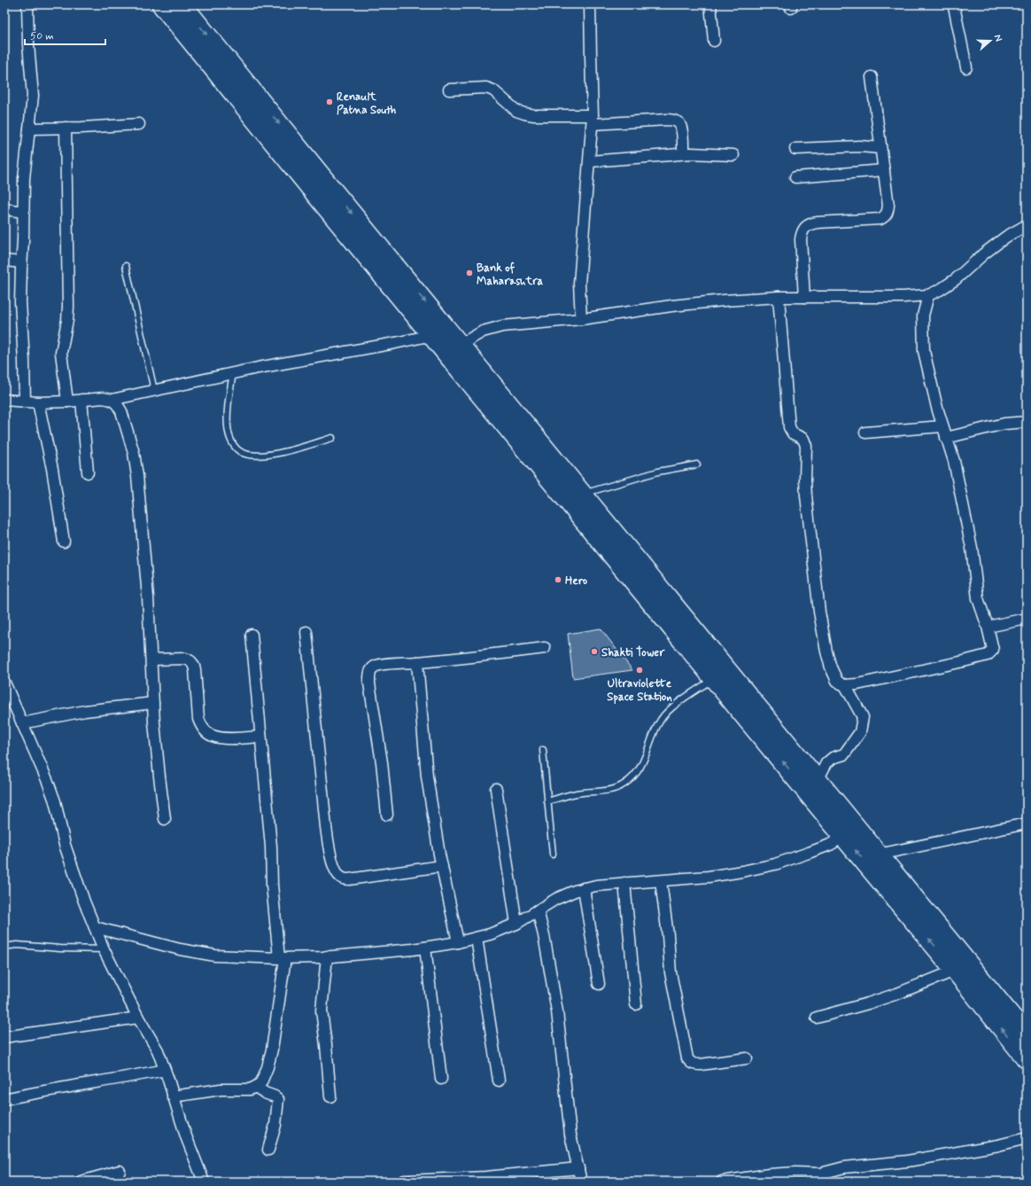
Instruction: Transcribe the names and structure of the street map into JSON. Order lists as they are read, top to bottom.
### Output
{
  "places": [
    "Renault Patna South",
    "Bank of Maharashtra",
    "Hero",
    "Shakti Tower",
    "Ultraviolette Space Station"
  ],
  "scale_bar": "50 m",
  "north": "right"
}
